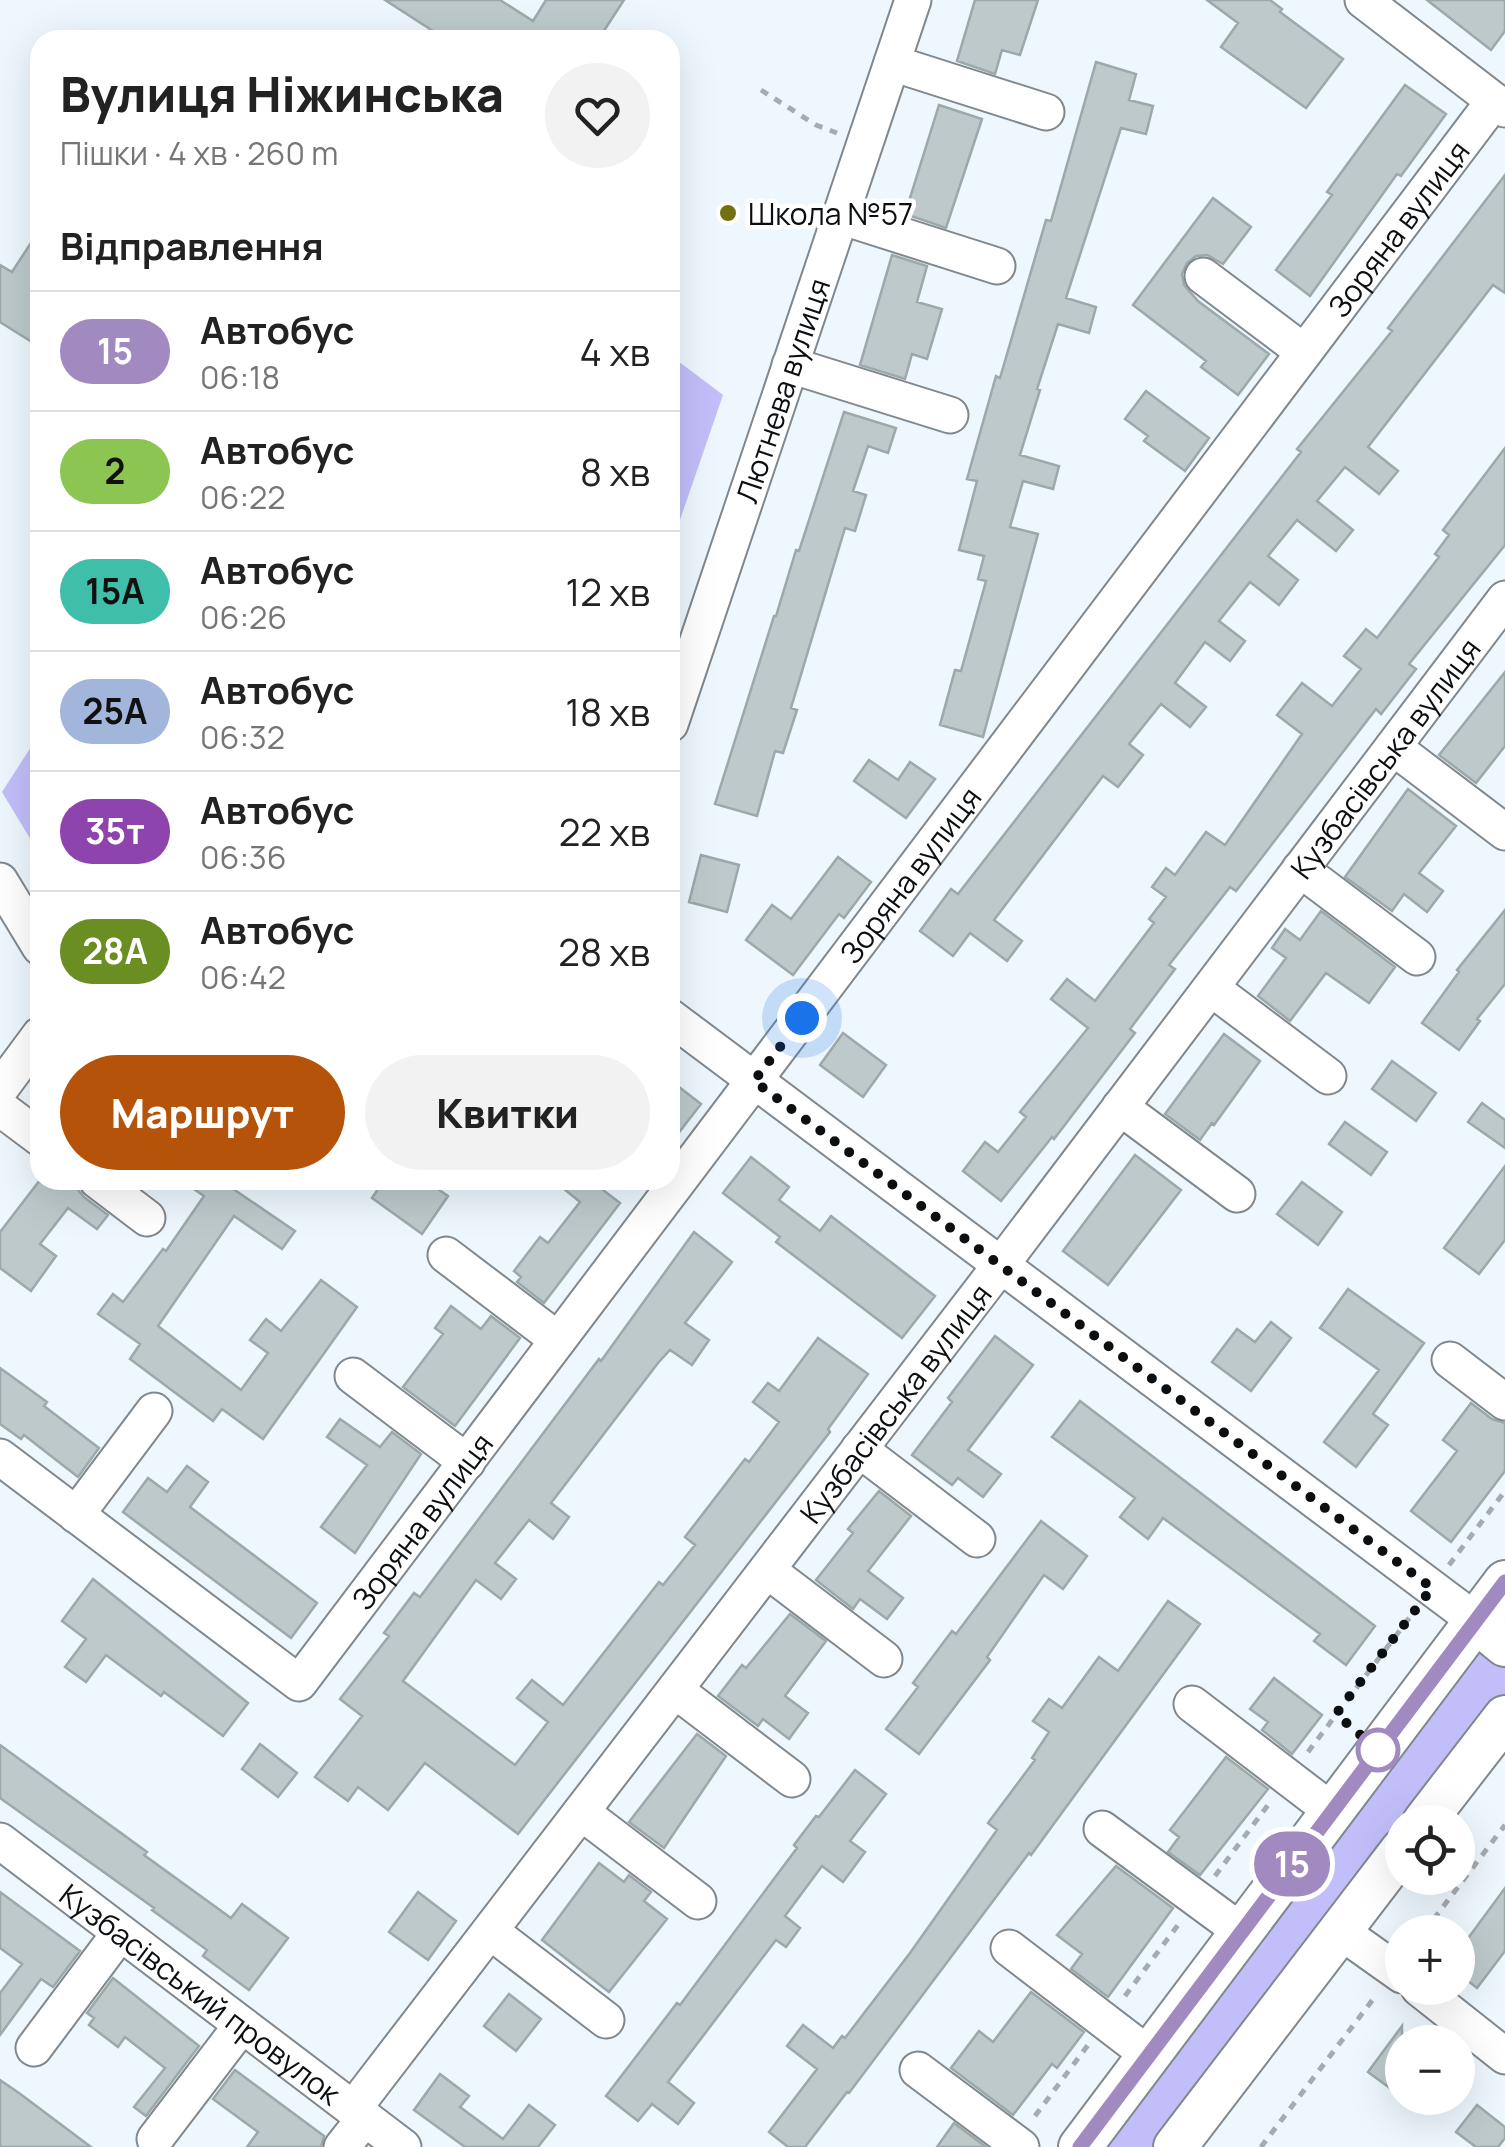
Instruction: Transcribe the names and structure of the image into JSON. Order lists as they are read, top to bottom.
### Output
{
  "streets": {
    "street": [
      "Зоряна вулиця",
      "Лютнева вулиця",
      "Кузбасівська вулиця",
      "Кузбасівський провулок"
    ]
  },
  "crossings": [
    ["Кузбасівська вулиця", "Кузбасівський провулок"]
  ],
  "places": ["Школа №57"],
  "lines": ["bus line 15"],
  "page": {
    "on_map": "15",
    "heading": [
      ["Вулиця Ніжинська", "Пішки · 4 хв · 260 m"],
      "Відправлення"
    ],
    "list": [
      {
        "mark": "15",
        "name": "Автобус",
        "note": "06:18",
        "value": "4 хв"
      },
      {
        "mark": "2",
        "name": "Автобус",
        "note": "06:22",
        "value": "8 хв"
      },
      {
        "mark": "15А",
        "name": "Автобус",
        "note": "06:26",
        "value": "12 хв"
      },
      {
        "mark": "25А",
        "name": "Автобус",
        "note": "06:32",
        "value": "18 хв"
      },
      {
        "mark": "35т",
        "name": "Автобус",
        "note": "06:36",
        "value": "22 хв"
      },
      {
        "mark": "28А",
        "name": "Автобус",
        "note": "06:42",
        "value": "28 хв"
      }
    ],
    "buttons": ["Маршрут", "Квитки"],
    "map_buttons": ["+", "−"]
  }
}
